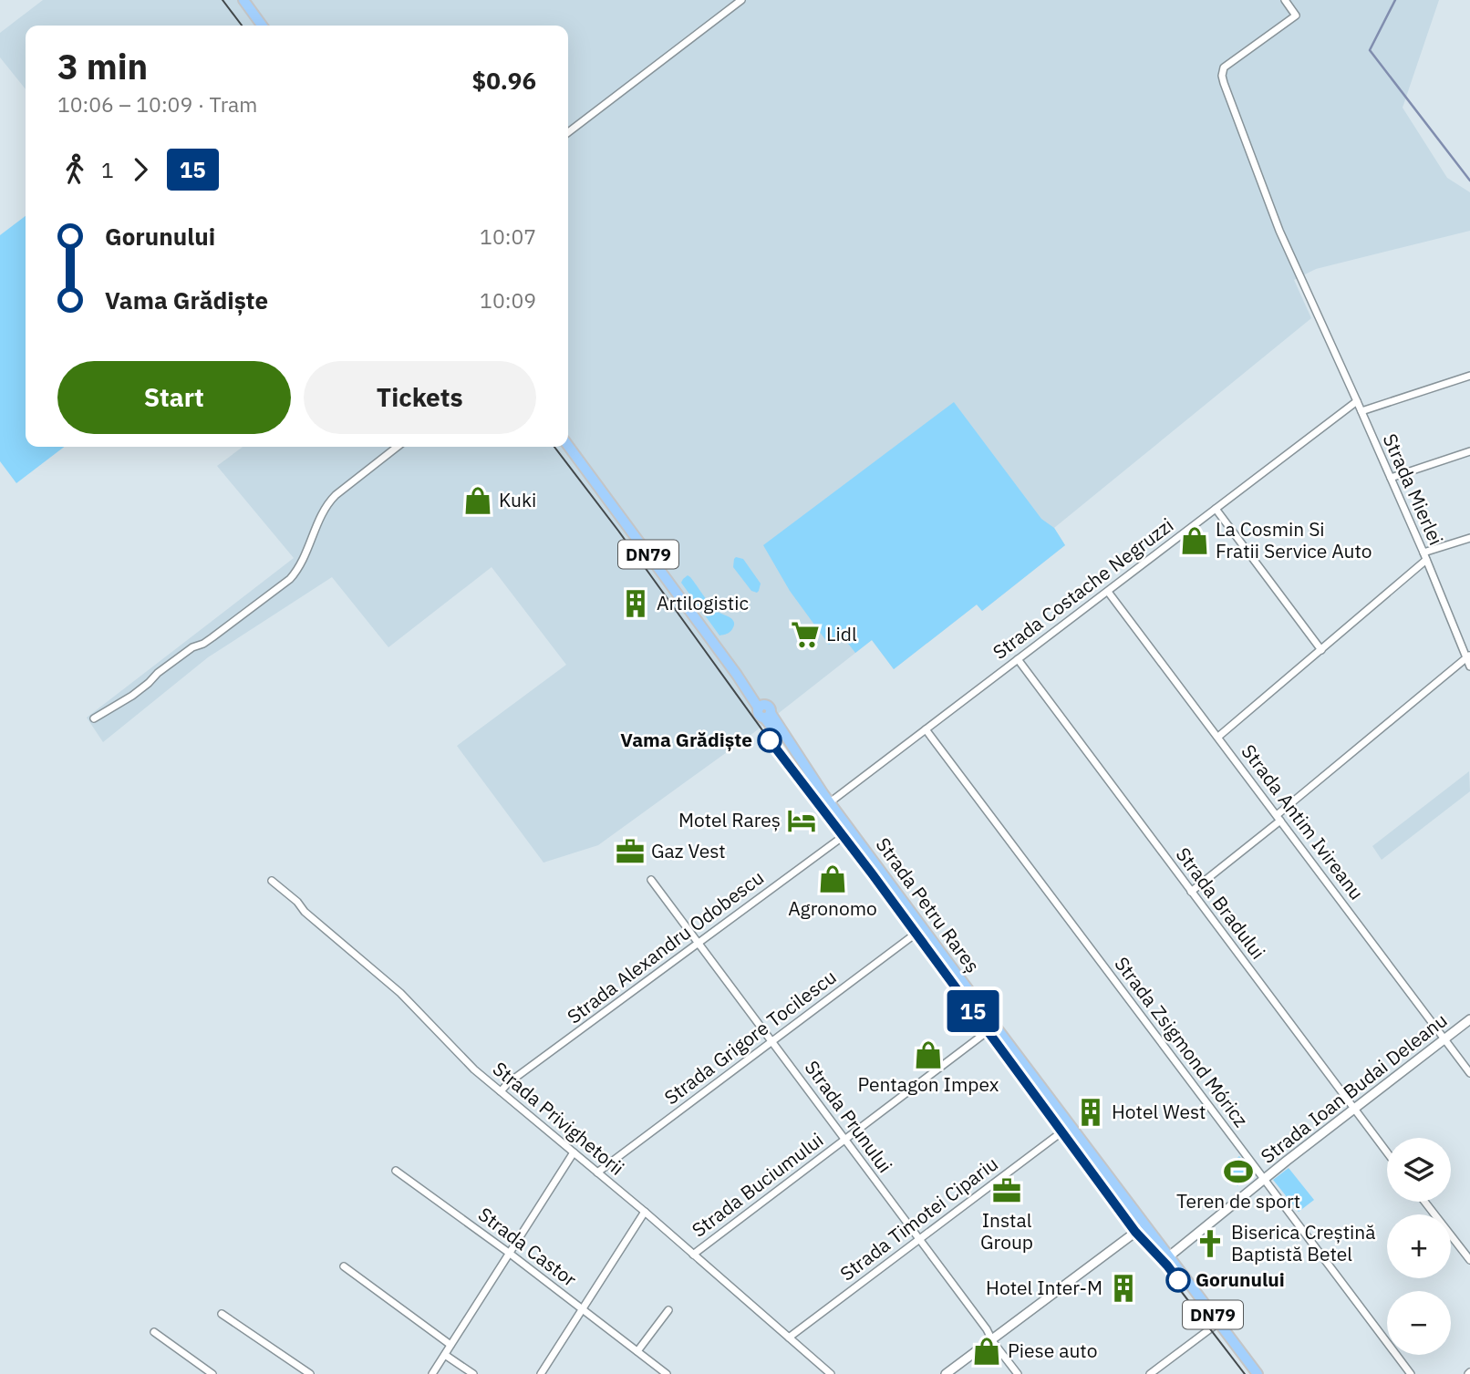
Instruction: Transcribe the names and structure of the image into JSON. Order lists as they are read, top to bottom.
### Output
{
  "streets": {
    "main road": ["DN79", "Strada Petru Rareș"],
    "street": [
      "Strada Mierlei",
      "Strada Costache Negruzzi",
      "Strada Antim Ivireanu",
      "Strada Bradului",
      "Strada Alexandru Odobescu",
      "Strada Grigore Tocilescu",
      "Strada Zsigmond Móricz",
      "Strada Ioan Budai Deleanu",
      "Strada Prunului",
      "Strada Privighetorii",
      "Strada Buciumului",
      "Strada Timotei Cipariu",
      "Strada Castor"
    ]
  },
  "crossings": [
    ["Strada Mierlei", "Strada Costache Negruzzi"],
    ["Strada Costache Negruzzi", "Strada Antim Ivireanu"],
    ["Strada Costache Negruzzi", "Strada Bradului"],
    ["Strada Costache Negruzzi", "Strada Petru Rareș"],
    ["Strada Costache Negruzzi", "Strada Zsigmond Móricz"],
    ["Strada Antim Ivireanu", "Strada Ioan Budai Deleanu"],
    ["Strada Bradului", "Strada Ioan Budai Deleanu"],
    ["Strada Petru Rareș", "Strada Alexandru Odobescu"],
    ["Strada Petru Rareș", "Strada Grigore Tocilescu"],
    ["Strada Petru Rareș", "Strada Ioan Budai Deleanu"],
    ["Strada Petru Rareș", "Strada Buciumului"],
    ["Strada Petru Rareș", "Strada Timotei Cipariu"],
    ["Strada Alexandru Odobescu", "Strada Prunului"],
    ["Strada Alexandru Odobescu", "Strada Privighetorii"],
    ["Strada Grigore Tocilescu", "Strada Prunului"],
    ["Strada Grigore Tocilescu", "Strada Privighetorii"],
    ["Strada Zsigmond Móricz", "Strada Ioan Budai Deleanu"],
    ["Strada Prunului", "Strada Buciumului"],
    ["Strada Prunului", "Strada Timotei Cipariu"],
    ["Strada Privighetorii", "Strada Buciumului"],
    ["Strada Privighetorii", "Strada Timotei Cipariu"]
  ],
  "places": {
    "shop": [
      "Kuki",
      "La Cosmin Si Fratii Service Auto",
      "Agronomo",
      "Pentagon Impex",
      "Piese auto"
    ],
    "building": ["Artilogistic", "Hotel West", "Hotel Inter-M"],
    "supermarket": ["Lidl"],
    "other": ["Vama Grădiște", "Gorunului"],
    "hotel": ["Motel Rareș"],
    "office": ["Gaz Vest", "Instal Group"],
    "sports": ["Teren de sport"],
    "church": ["Biserica Creștină Baptistă Betel"]
  },
  "lines": ["tram line 15"],
  "page": {
    "on_map": "15",
    "heading": ["3 min", "10:06 – 10:09 · Tram", "$0.96"],
    "legs": ["1", "15"],
    "list": [
      {
        "name": "Gorunului",
        "value": "10:07"
      },
      {
        "name": "Vama Grădiște",
        "value": "10:09"
      }
    ],
    "buttons": ["Start", "Tickets"],
    "map_buttons": ["+", "−"]
  }
}
